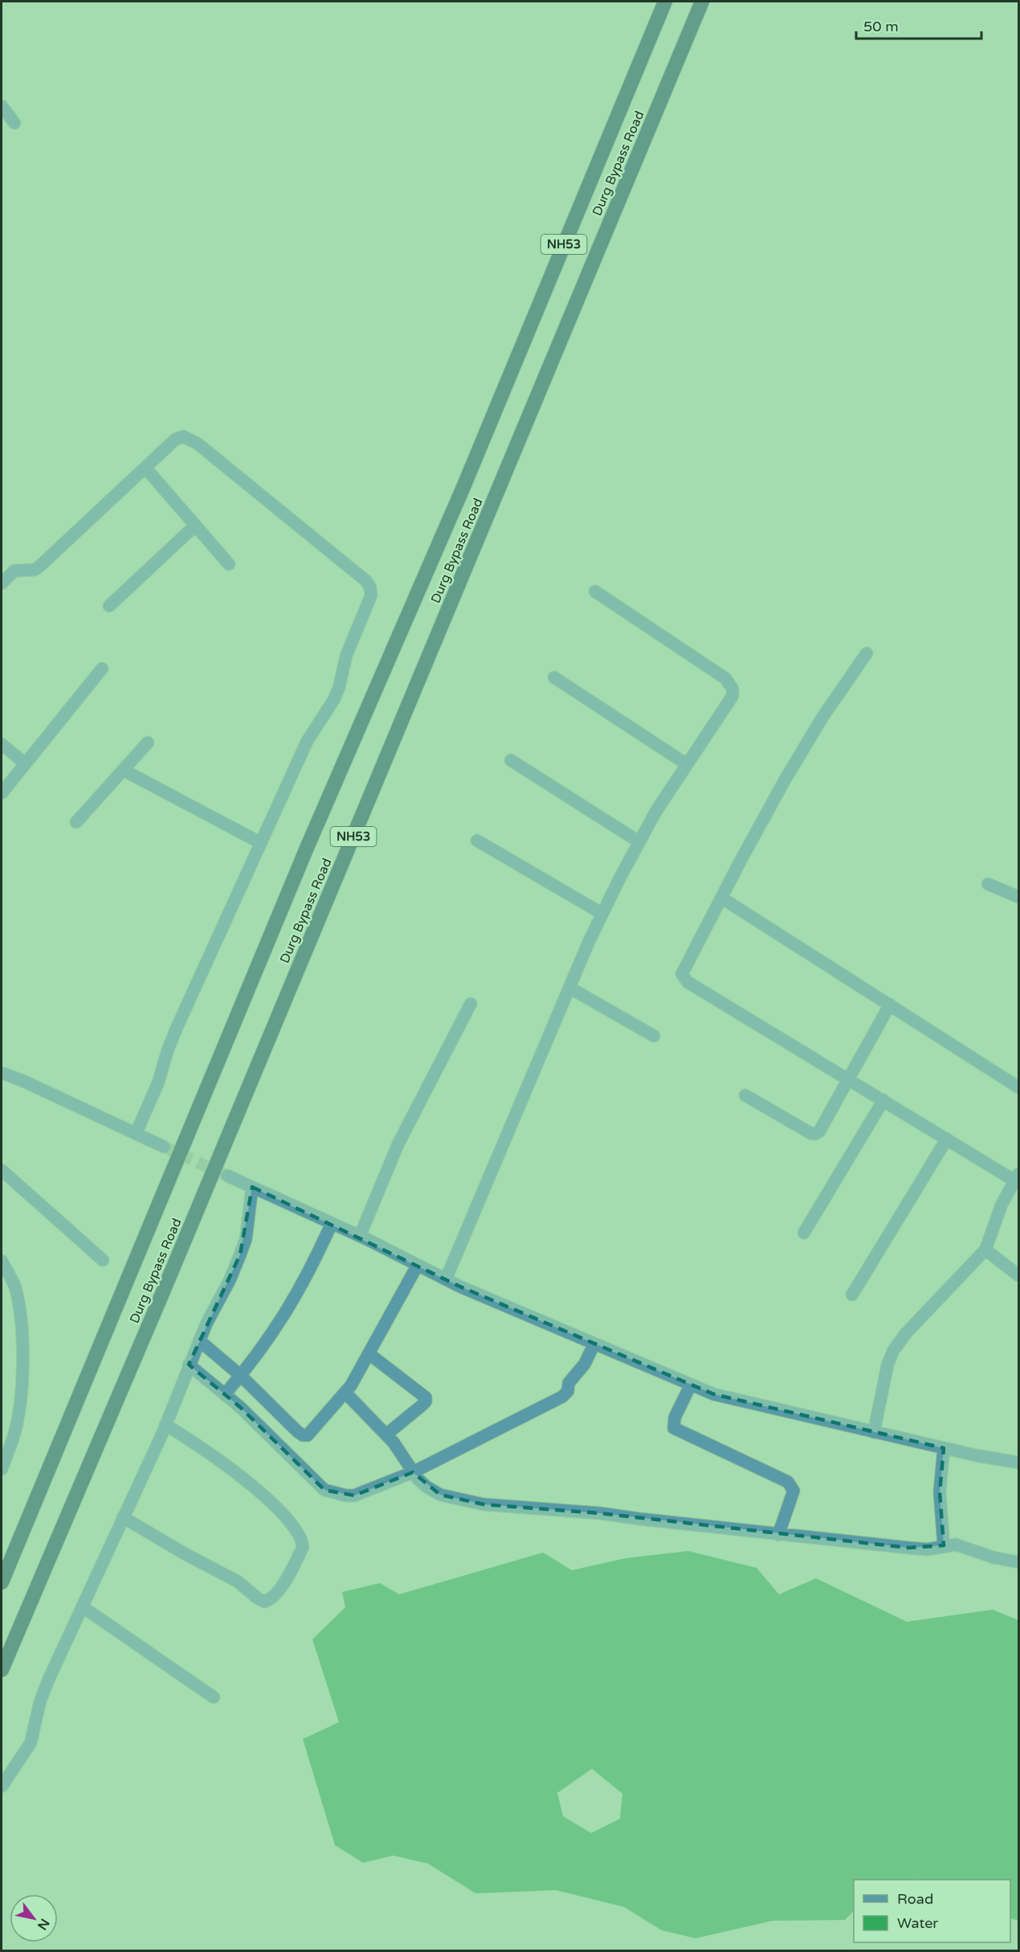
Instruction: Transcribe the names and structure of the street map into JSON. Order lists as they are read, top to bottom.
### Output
{
  "streets": {
    "highway": ["Durg Bypass Road", "NH53"]
  },
  "legend": ["Road", "Water"],
  "scale_bar": "50 m",
  "north": "bottom right"
}
